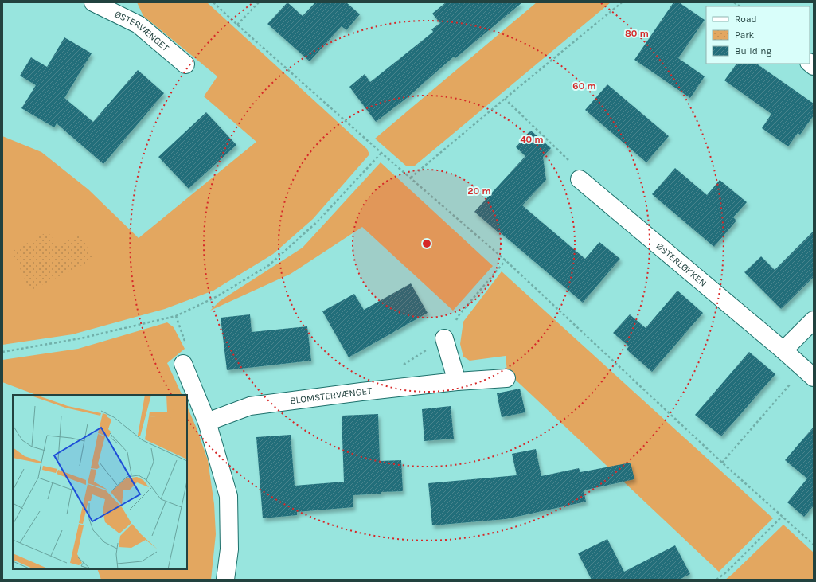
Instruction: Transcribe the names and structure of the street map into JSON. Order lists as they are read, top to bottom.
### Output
{
  "streets": {
    "street": ["ØSTERVÆNGET", "ØSTERLØKKEN", "BLOMSTERVÆNGET"]
  },
  "legend": ["Road", "Park", "Building"],
  "rings": [
    "80 m",
    "60 m",
    "40 m",
    "20 m"
  ]
}
